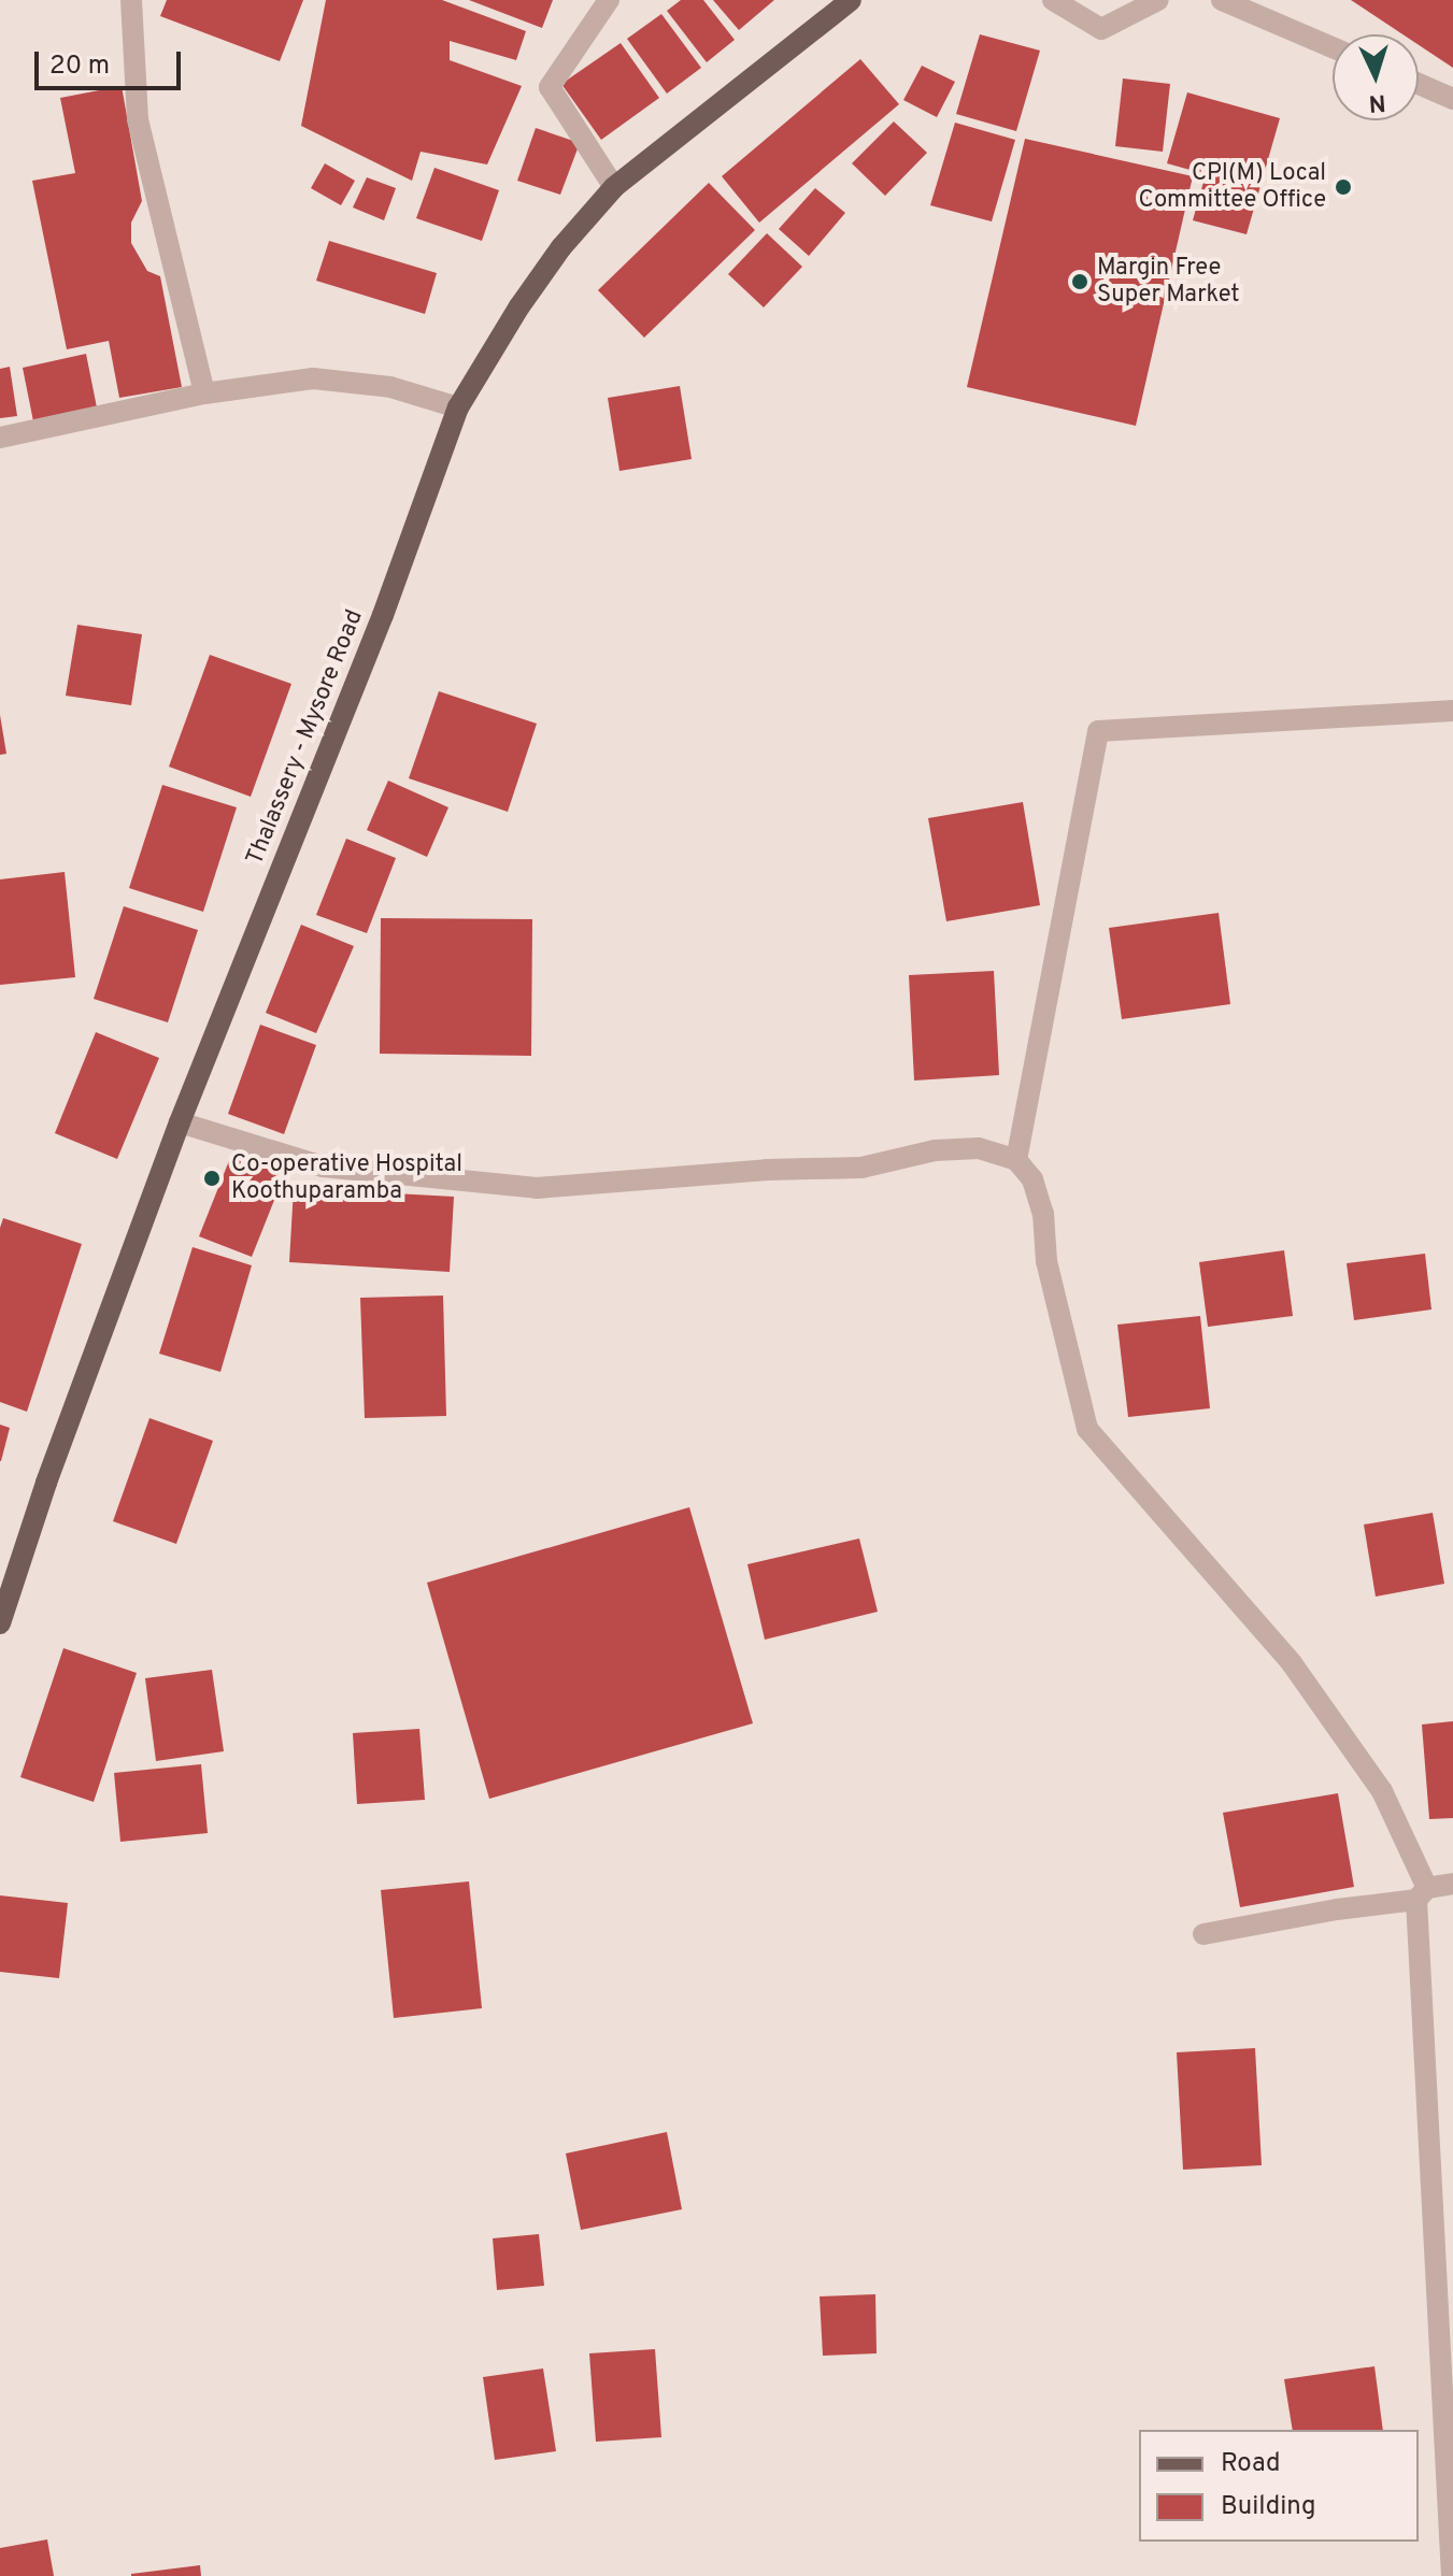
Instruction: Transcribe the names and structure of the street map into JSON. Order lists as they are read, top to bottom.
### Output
{
  "streets": {
    "main road": ["Thalassery - Mysore Road"]
  },
  "places": ["CPI(M) Local Committee Office", "Margin Free Super Market", "Co-operative Hospital Koothuparamba"],
  "legend": ["Road", "Building"],
  "scale_bar": "20 m",
  "north": "bottom"
}
